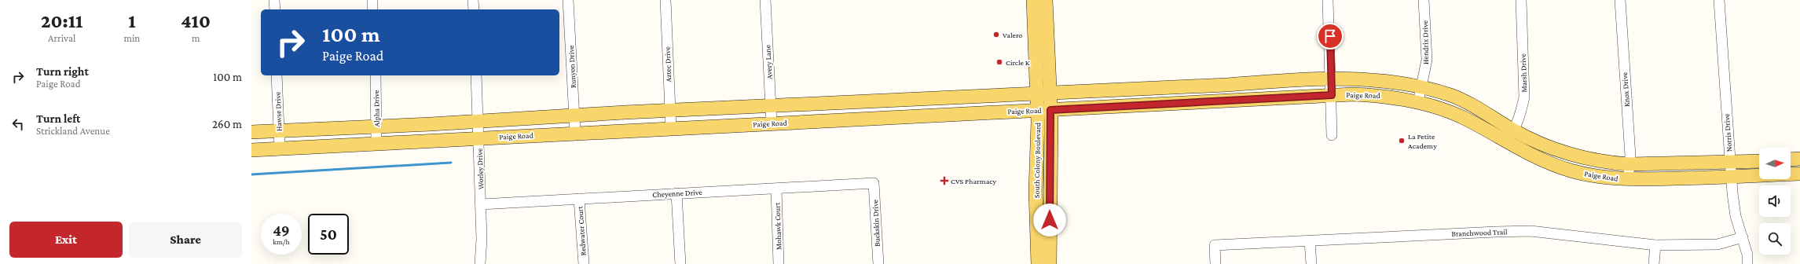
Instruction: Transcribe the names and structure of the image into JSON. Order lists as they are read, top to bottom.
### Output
{
  "streets": {
    "main road": ["Paige Road", "South Colony Boulevard"],
    "street": [
      "Hendrix Drive",
      "Avery Lane",
      "Aztec Drive",
      "Runyon Drive",
      "Marsh Drive",
      "Knox Drive",
      "Alpha Drive",
      "Hawse Drive",
      "Norris Drive",
      "Worley Drive",
      "Cheyenne Drive",
      "Buckskin Drive",
      "Mohawk Court",
      "Redwater Court",
      "Branchwood Trail"
    ]
  },
  "crossings": [
    ["Hendrix Drive", "Paige Road"],
    ["Avery Lane", "Paige Road"],
    ["Aztec Drive", "Paige Road"],
    ["Runyon Drive", "Paige Road"],
    ["Marsh Drive", "Paige Road"],
    ["Knox Drive", "Paige Road"],
    ["Paige Road", "Alpha Drive"],
    ["Paige Road", "Hawse Drive"],
    ["Paige Road", "Norris Drive"],
    ["Paige Road", "South Colony Boulevard"],
    ["Paige Road", "Worley Drive"],
    ["Norris Drive", "Branchwood Trail"],
    ["Worley Drive", "Cheyenne Drive"],
    ["Cheyenne Drive", "Buckskin Drive"],
    ["Cheyenne Drive", "Mohawk Court"],
    ["Cheyenne Drive", "Redwater Court"]
  ],
  "places": {
    "other": ["Valero", "Circle K", "La Petite Academy"],
    "health": ["CVS Pharmacy"]
  },
  "north": "right",
  "page": {
    "eta": [
      "20:11",
      "Arrival",
      "1",
      "min",
      "410",
      "m"
    ],
    "turn": ["100 m", "Paige Road"],
    "list": [
      {
        "name": "Turn right",
        "note": "Paige Road",
        "value": "100 m"
      },
      {
        "name": "Turn left",
        "note": "Strickland Avenue",
        "value": "260 m"
      }
    ],
    "speed": "49 km/h",
    "limit": "50",
    "buttons": ["Exit", "Share"]
  }
}
